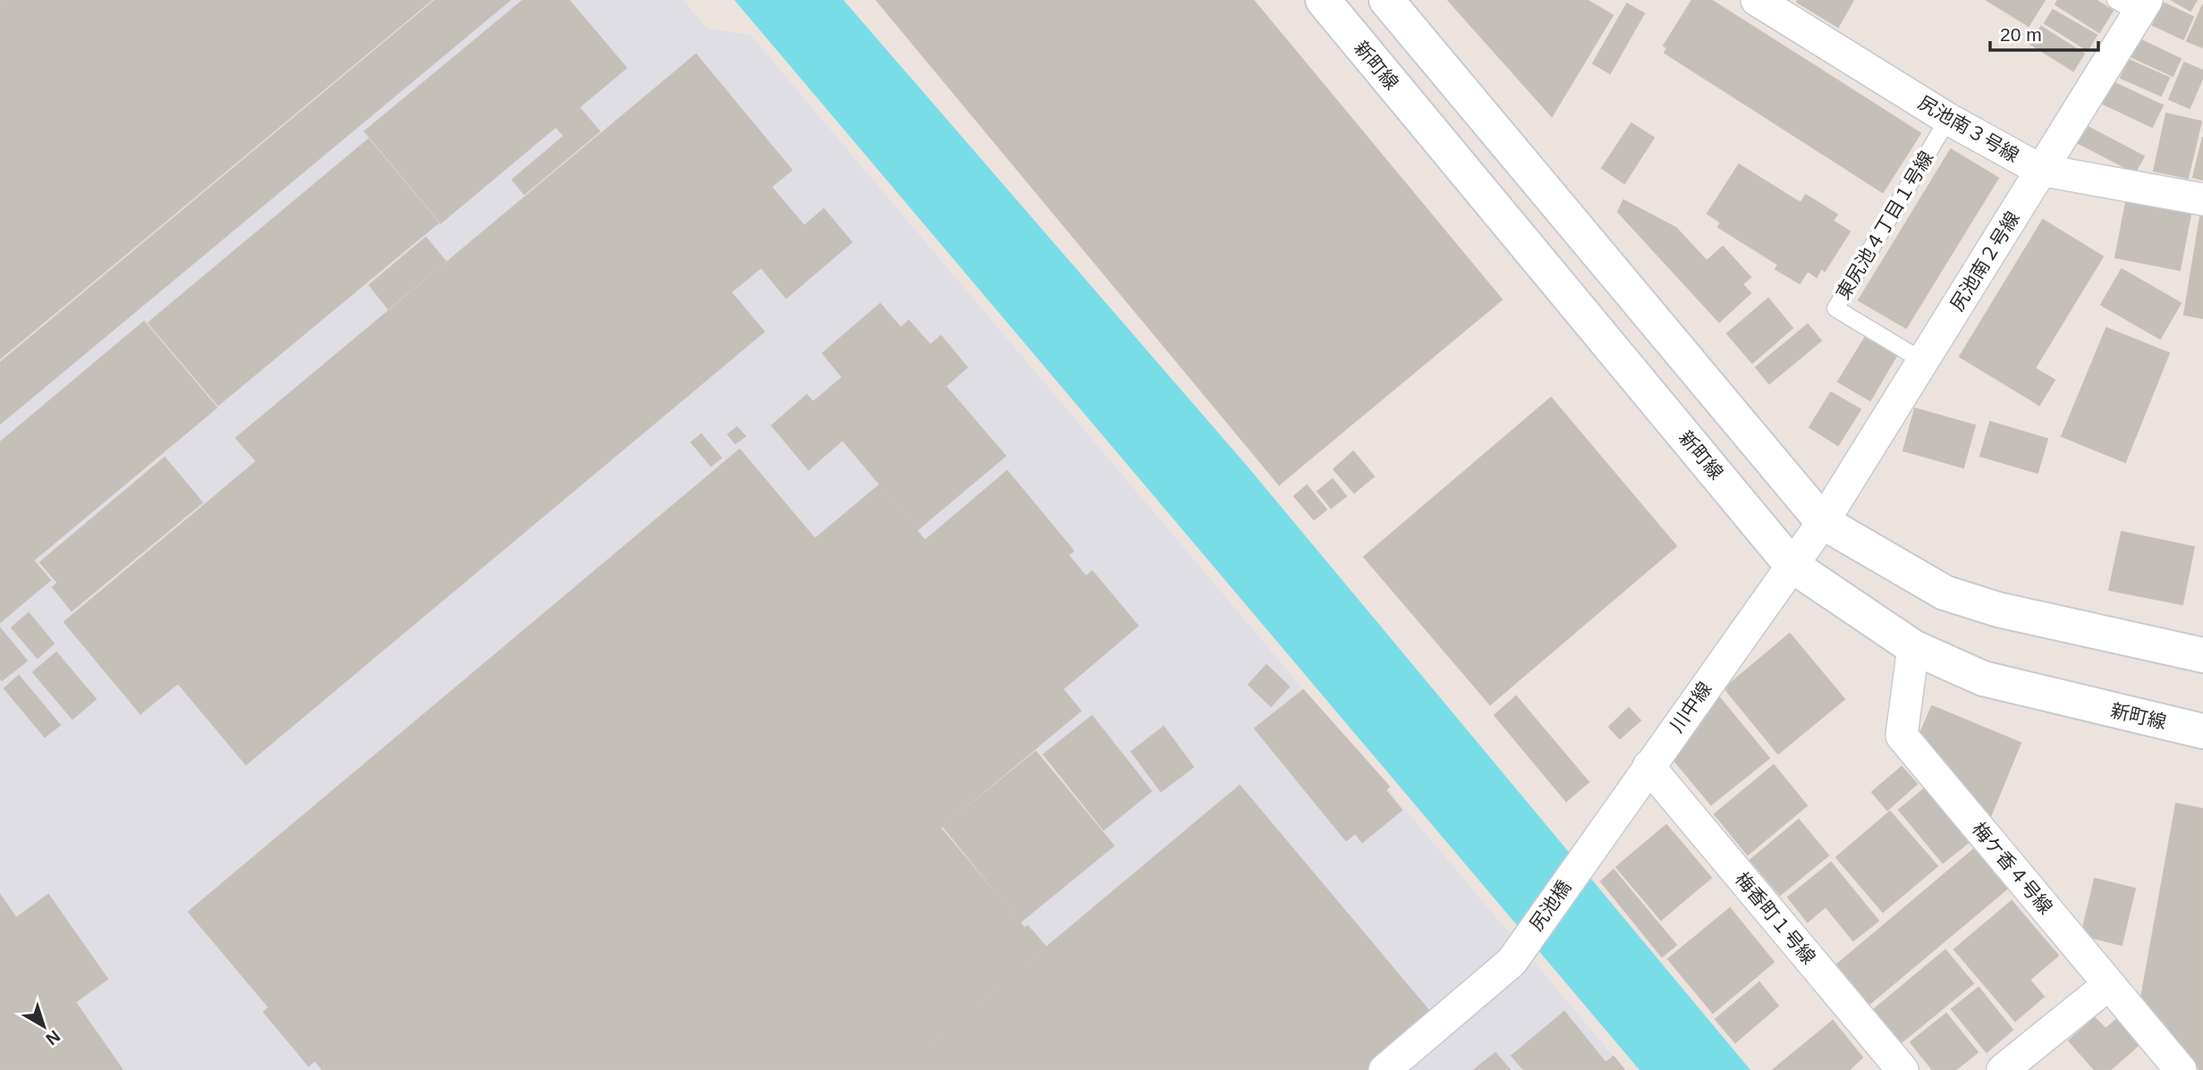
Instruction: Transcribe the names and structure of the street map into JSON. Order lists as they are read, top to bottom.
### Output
{
  "streets": {
    "street": [
      "新町線",
      "尻池南３号線",
      "尻池南２号線",
      "川中線",
      "梅ケ香４号線",
      "尻池橋",
      "梅香町１号線"
    ],
    "lane": ["東尻池４丁目１号線"]
  },
  "crossings": [
    ["新町線", "川中線"],
    ["新町線", "梅ケ香４号線"],
    ["尻池南３号線", "東尻池４丁目１号線"],
    ["尻池南３号線", "尻池南２号線"],
    ["東尻池４丁目１号線", "尻池南２号線"],
    ["尻池南２号線", "川中線"],
    ["川中線", "尻池橋"],
    ["川中線", "梅香町１号線"]
  ],
  "scale_bar": "20 m",
  "north": "bottom right"
}
